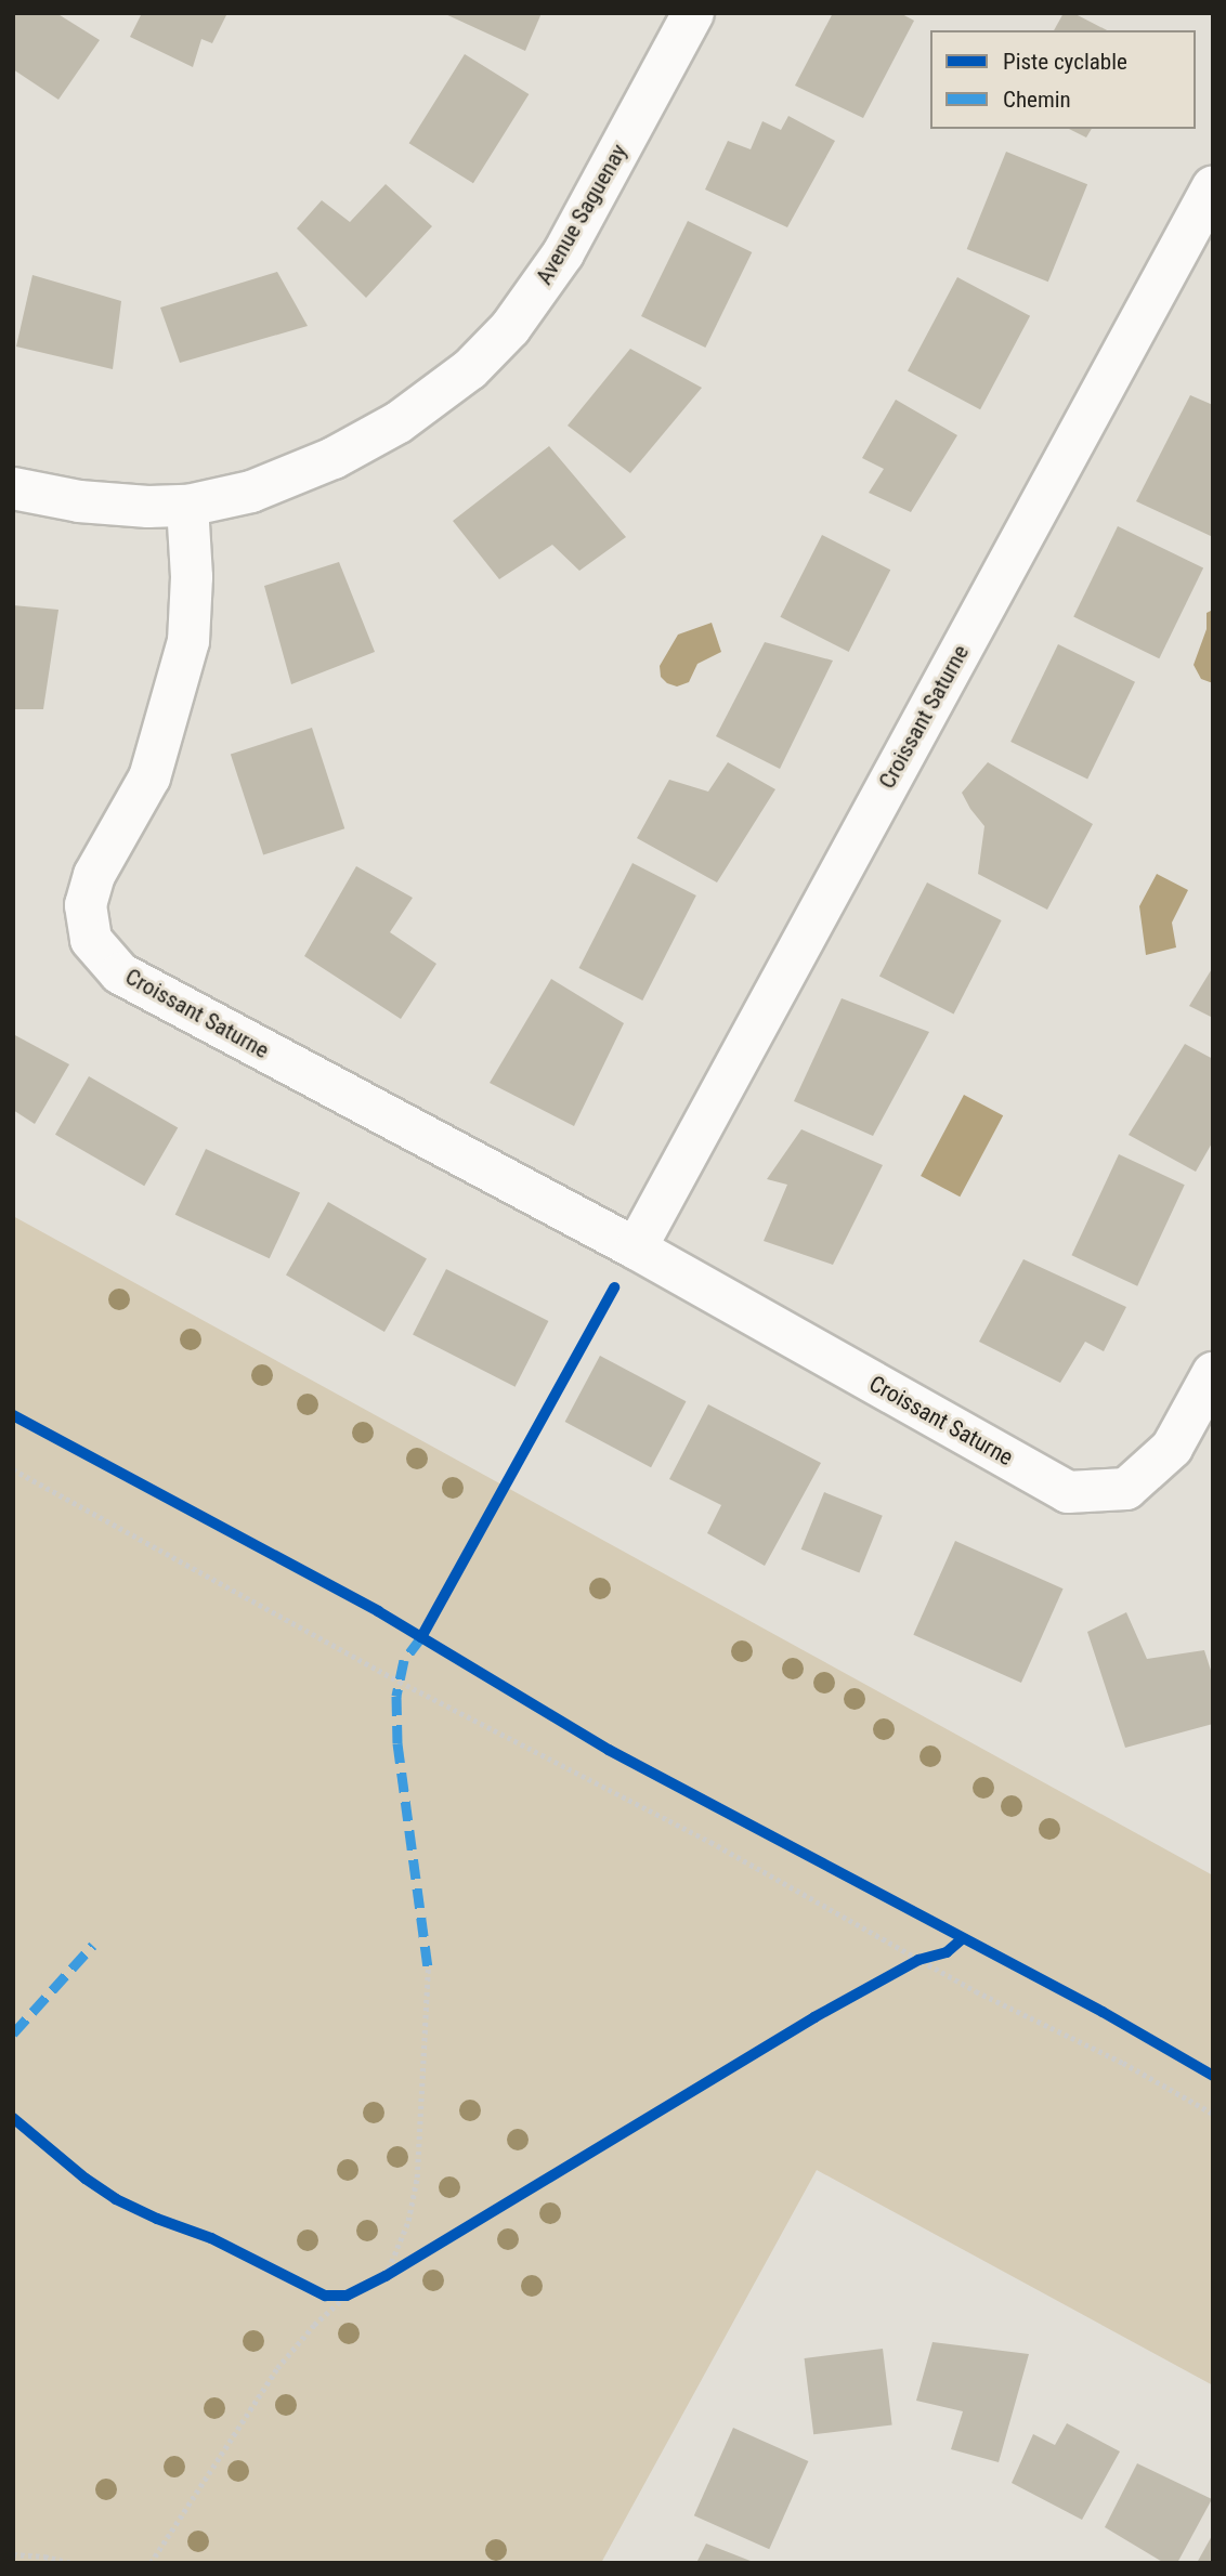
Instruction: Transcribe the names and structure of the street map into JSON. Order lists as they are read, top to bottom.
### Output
{
  "streets": {
    "street": ["Avenue Saguenay", "Croissant Saturne"]
  },
  "crossings": [
    ["Avenue Saguenay", "Croissant Saturne"]
  ],
  "legend": ["Piste cyclable", "Chemin"]
}
